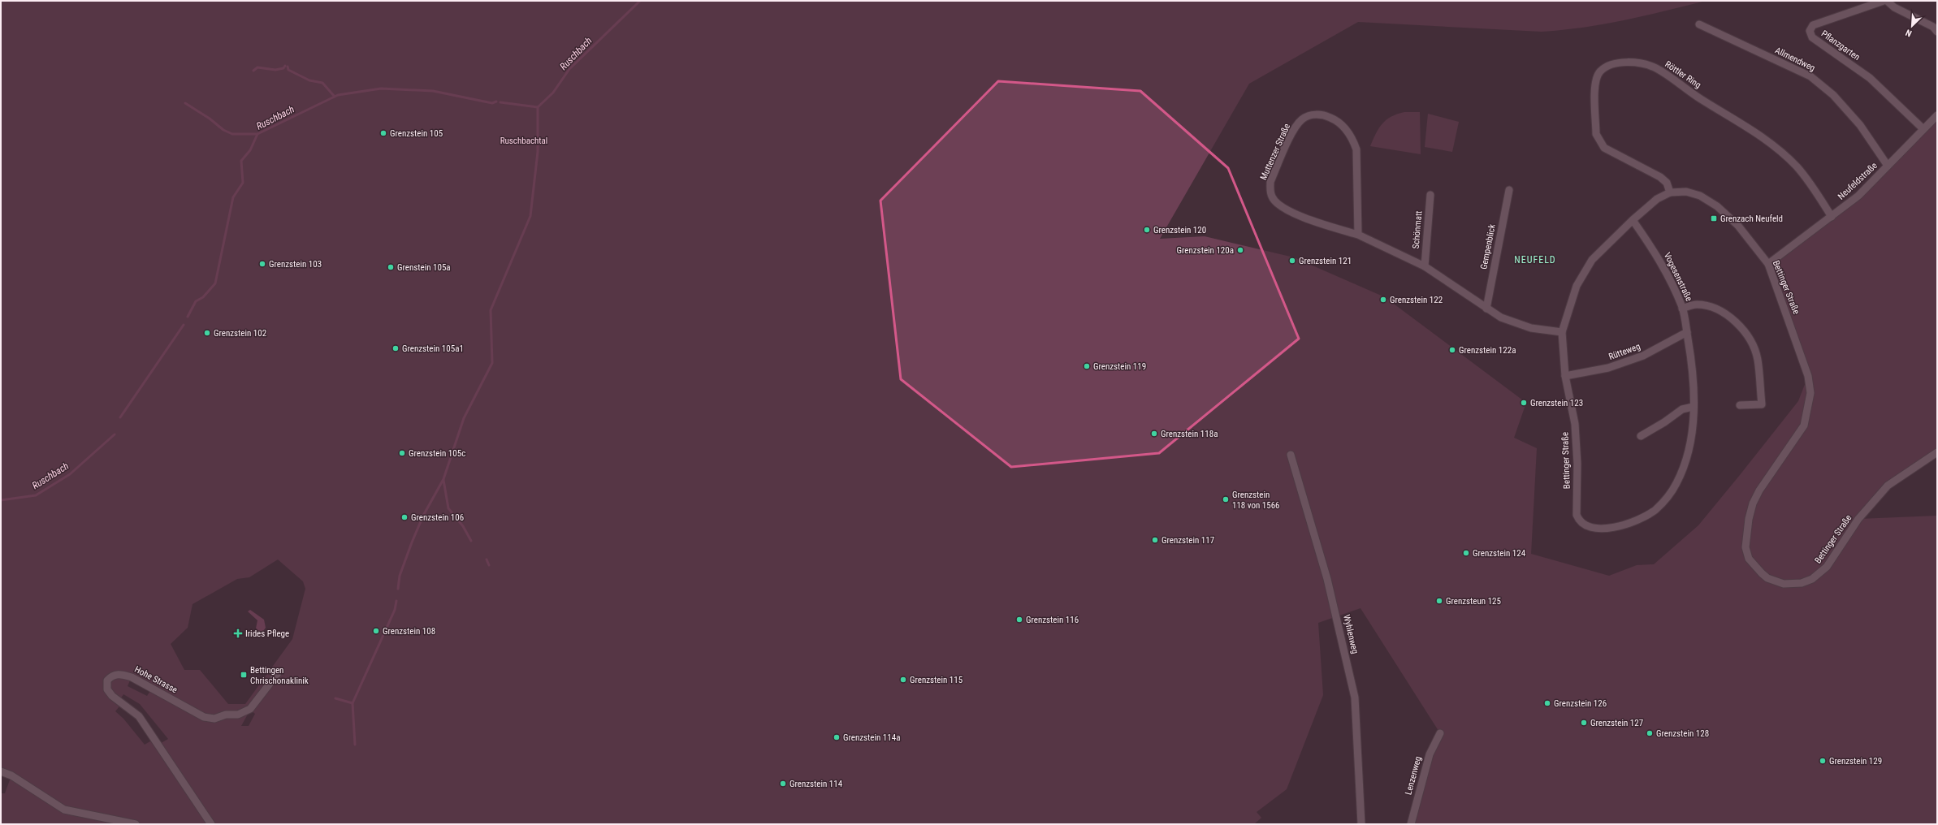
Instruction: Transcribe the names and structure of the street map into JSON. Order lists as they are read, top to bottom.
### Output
{
  "streets": {
    "street": [
      "Pflanzgarten",
      "Allmendweg",
      "Röttler Ring",
      "Muttenzer Straße",
      "Neufeldstraße",
      "Schönmatt",
      "Gempenblick",
      "Vogesenstraße",
      "Bettinger Straße",
      "Rütteweg",
      "Wyhlenweg",
      "Hohe Strasse",
      "Lenzenweg"
    ]
  },
  "crossings": [
    ["Pflanzgarten", "Neufeldstraße"],
    ["Allmendweg", "Neufeldstraße"],
    ["Röttler Ring", "Neufeldstraße"],
    ["Röttler Ring", "Bettinger Straße"],
    ["Muttenzer Straße", "Schönmatt"],
    ["Muttenzer Straße", "Gempenblick"],
    ["Muttenzer Straße", "Bettinger Straße"],
    ["Neufeldstraße", "Bettinger Straße"],
    ["Vogesenstraße", "Bettinger Straße"],
    ["Vogesenstraße", "Rütteweg"],
    ["Bettinger Straße", "Rütteweg"]
  ],
  "districts": ["NEUFELD"],
  "water": ["Ruschbach"],
  "parks": ["Ruschbachtal"],
  "places": {
    "other": [
      "Grenzstein 105",
      "Grenzstein 120",
      "Grenzstein 120a",
      "Grenzstein 121",
      "Grenzstein 103",
      "Grenstein 105a",
      "Grenzstein 122",
      "Grenzstein 102",
      "Grenzstein 105a1",
      "Grenzstein 122a",
      "Grenzstein 119",
      "Grenzstein 123",
      "Grenzstein 118a",
      "Grenzstein 105c",
      "Grenzstein 118 von 1566",
      "Grenzstein 106",
      "Grenzstein 117",
      "Grenzstein 124",
      "Grenzsteun 125",
      "Grenzstein 116",
      "Grenzstein 108",
      "Grenzstein 115",
      "Grenzstein 126",
      "Grenzstein 127",
      "Grenzstein 128",
      "Grenzstein 114a",
      "Grenzstein 129",
      "Grenzstein 114"
    ],
    "transit": ["Grenzach Neufeld", "Bettingen Chrischonaklinik"],
    "health": ["Irides Pflege"]
  },
  "north": "bottom left"
}
